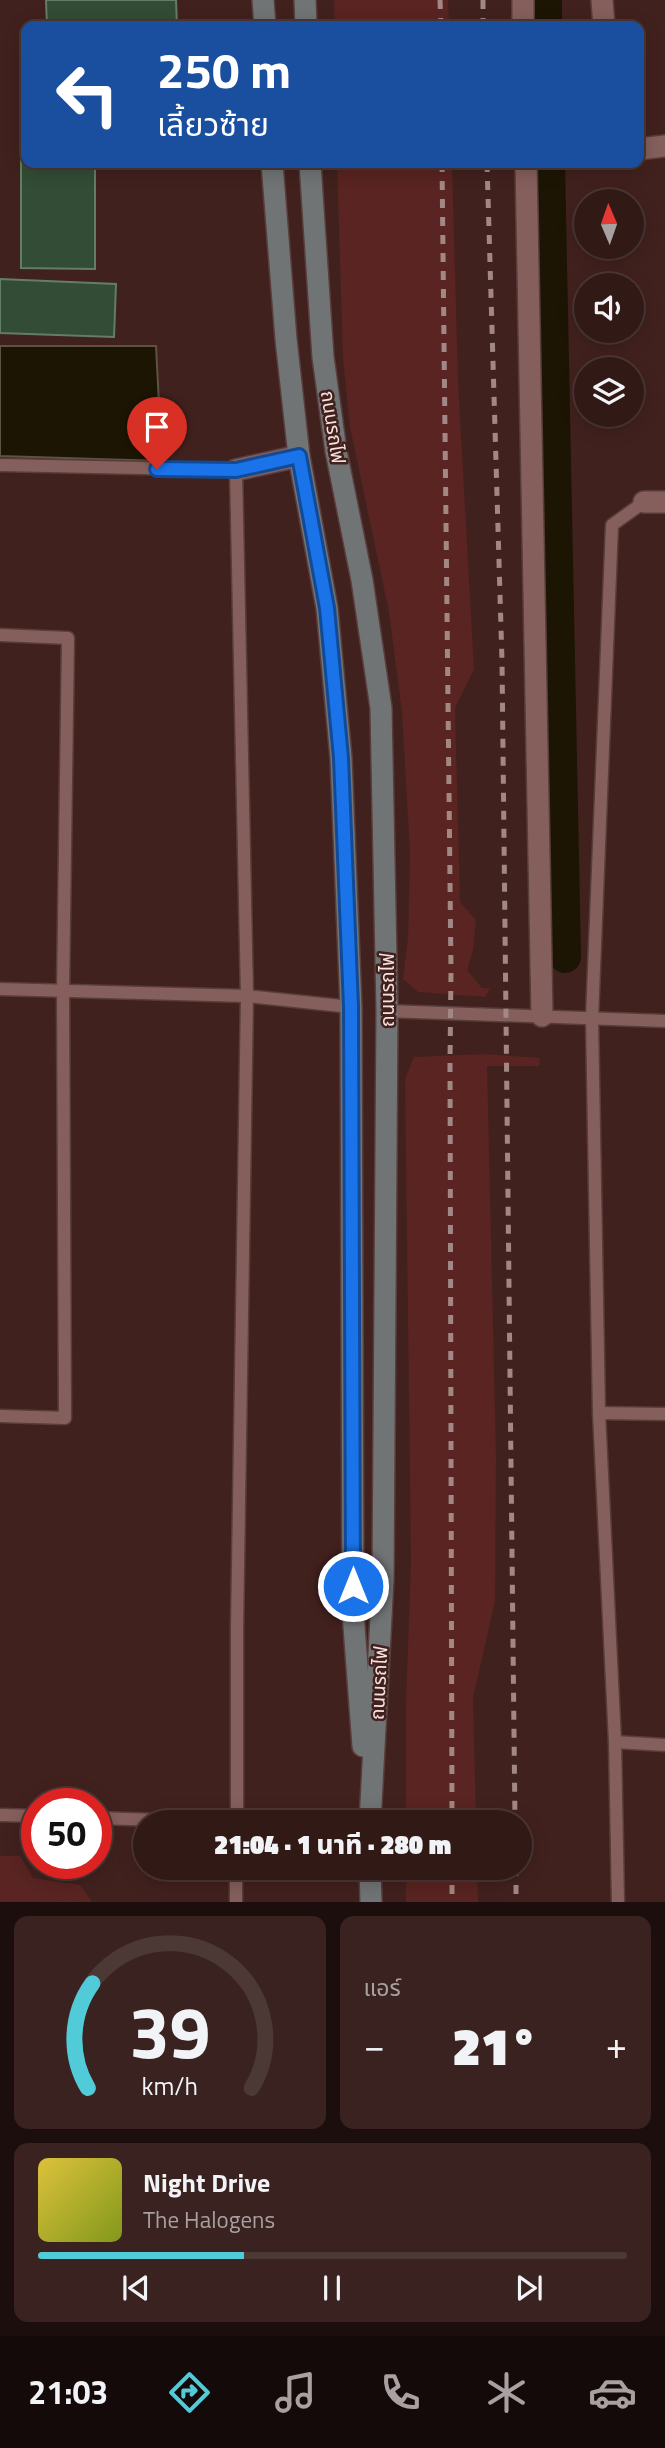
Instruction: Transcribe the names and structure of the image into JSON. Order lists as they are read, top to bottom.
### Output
{
  "streets": {
    "main road": ["ถนนรถไฟ"]
  },
  "north": "top",
  "page": {
    "turn": ["250 m", "เลี้ยวซ้าย"],
    "limit": "50",
    "trip": "21:04 · 1 นาที · 280 m",
    "tile": "แอร์",
    "heat": ["−", "21°", "+"],
    "song": ["Night Drive", "The Halogens"],
    "tabs": "21:03",
    "gauge": ["39", "km/h"]
  }
}
